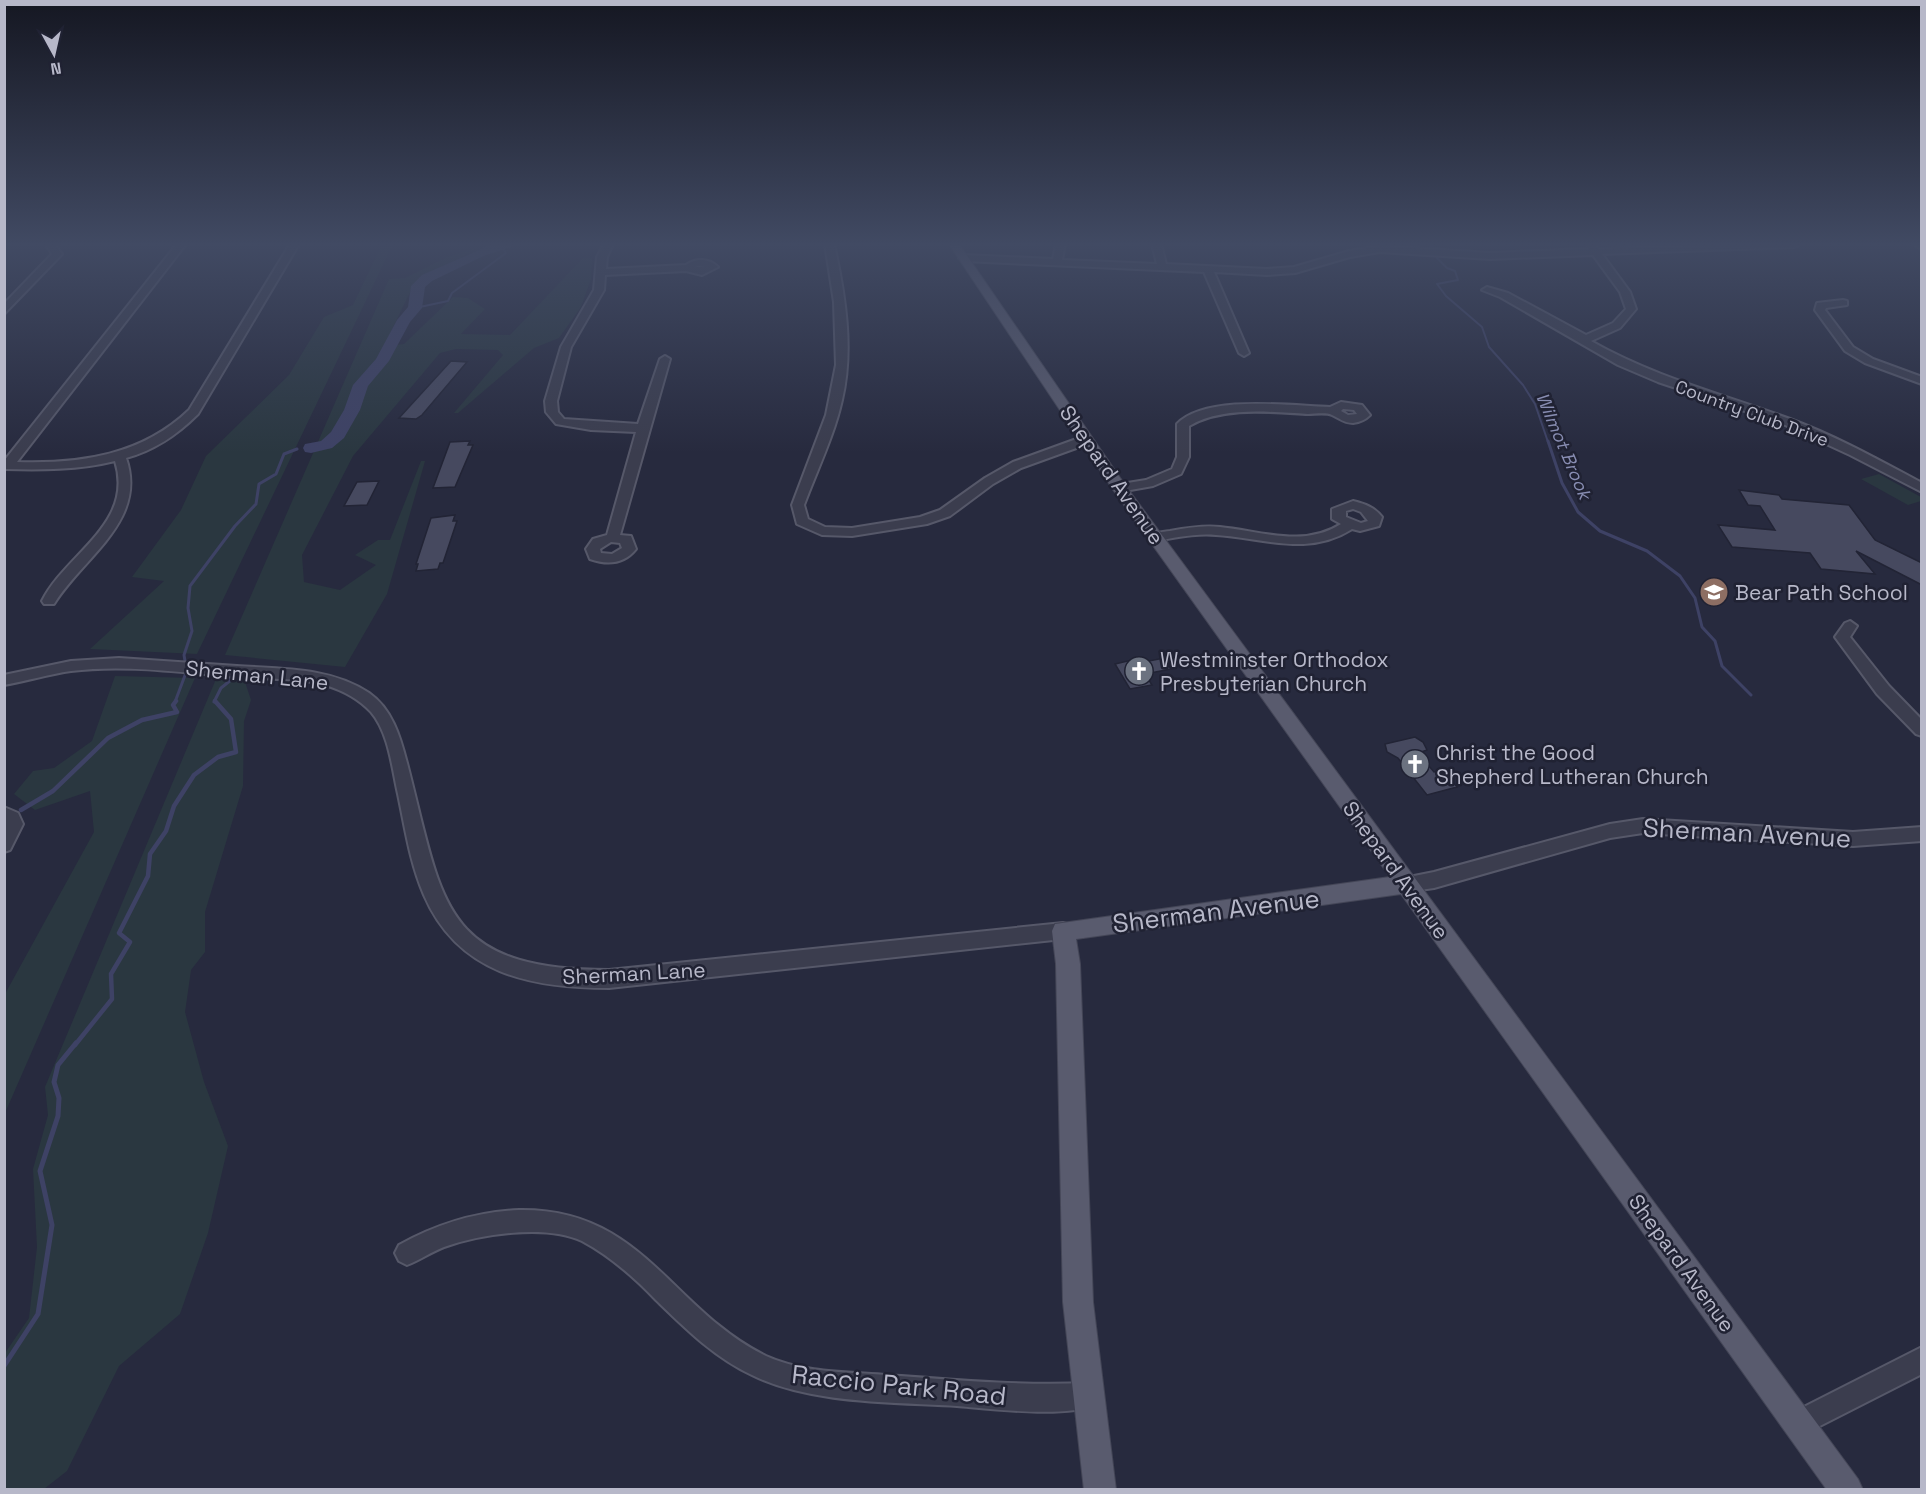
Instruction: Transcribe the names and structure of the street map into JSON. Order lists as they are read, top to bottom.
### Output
{
  "streets": {
    "main road": ["Shepard Avenue", "Sherman Avenue"],
    "street": ["Country Club Drive", "Sherman Lane", "Raccio Park Road"]
  },
  "crossings": [
    ["Shepard Avenue", "Sherman Avenue"],
    ["Sherman Lane", "Sherman Avenue"]
  ],
  "water": ["Wilmot Brook"],
  "places": {
    "school or university": ["Bear Path School"],
    "church": ["Westminster Orthodox Presbyterian Church", "Christ the Good Shepherd Lutheran Church"]
  },
  "north": "bottom"
}
